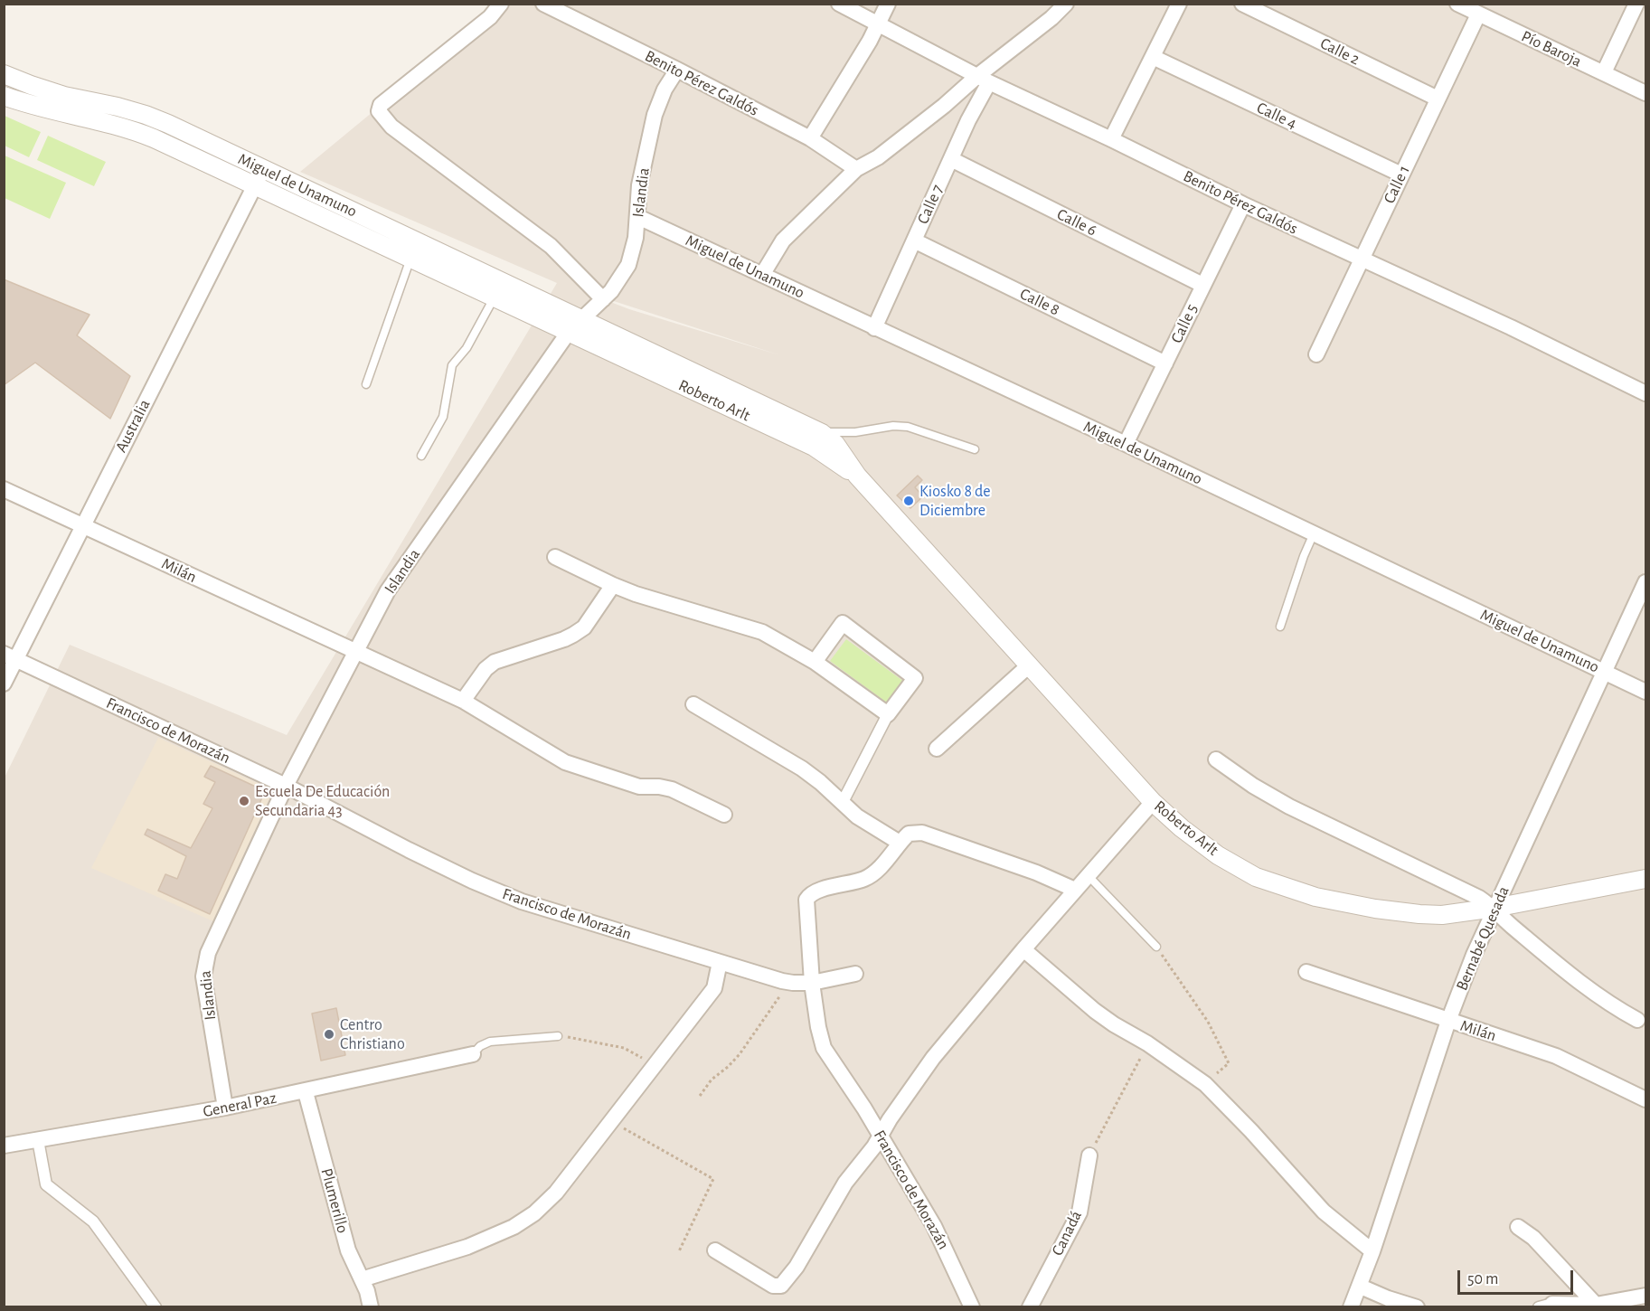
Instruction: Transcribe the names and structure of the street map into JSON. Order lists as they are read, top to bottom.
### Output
{
  "streets": {
    "street": [
      "Pío Baroja",
      "Calle 2",
      "Benito Pérez Galdós",
      "Calle 4",
      "Calle 1",
      "Miguel de Unamuno",
      "Islandia",
      "Calle 7",
      "Calle 6",
      "Calle 8",
      "Calle 5",
      "Roberto Arlt",
      "Australia",
      "Milán",
      "Francisco de Morazán",
      "Bernabé Quesada",
      "General Paz",
      "Plumerillo",
      "Canadá"
    ]
  },
  "crossings": [
    ["Pío Baroja", "Calle 1"],
    ["Calle 2", "Calle 1"],
    ["Benito Pérez Galdós", "Calle 1"],
    ["Benito Pérez Galdós", "Islandia"],
    ["Benito Pérez Galdós", "Calle 7"],
    ["Benito Pérez Galdós", "Calle 5"],
    ["Calle 4", "Calle 1"],
    ["Miguel de Unamuno", "Islandia"],
    ["Miguel de Unamuno", "Calle 7"],
    ["Miguel de Unamuno", "Calle 5"],
    ["Miguel de Unamuno", "Roberto Arlt"],
    ["Miguel de Unamuno", "Australia"],
    ["Miguel de Unamuno", "Bernabé Quesada"],
    ["Islandia", "Roberto Arlt"],
    ["Islandia", "Milán"],
    ["Islandia", "Francisco de Morazán"],
    ["Islandia", "General Paz"],
    ["Calle 7", "Calle 6"],
    ["Calle 7", "Calle 8"],
    ["Calle 6", "Calle 5"],
    ["Calle 8", "Calle 5"],
    ["Roberto Arlt", "Bernabé Quesada"],
    ["Australia", "Milán"],
    ["Australia", "Francisco de Morazán"],
    ["Milán", "Bernabé Quesada"],
    ["General Paz", "Plumerillo"]
  ],
  "places": ["Kiosko 8 de Diciembre", "Escuela De Educación Secundaria 43", "Centro Christiano"],
  "scale_bar": "50 m"
}
